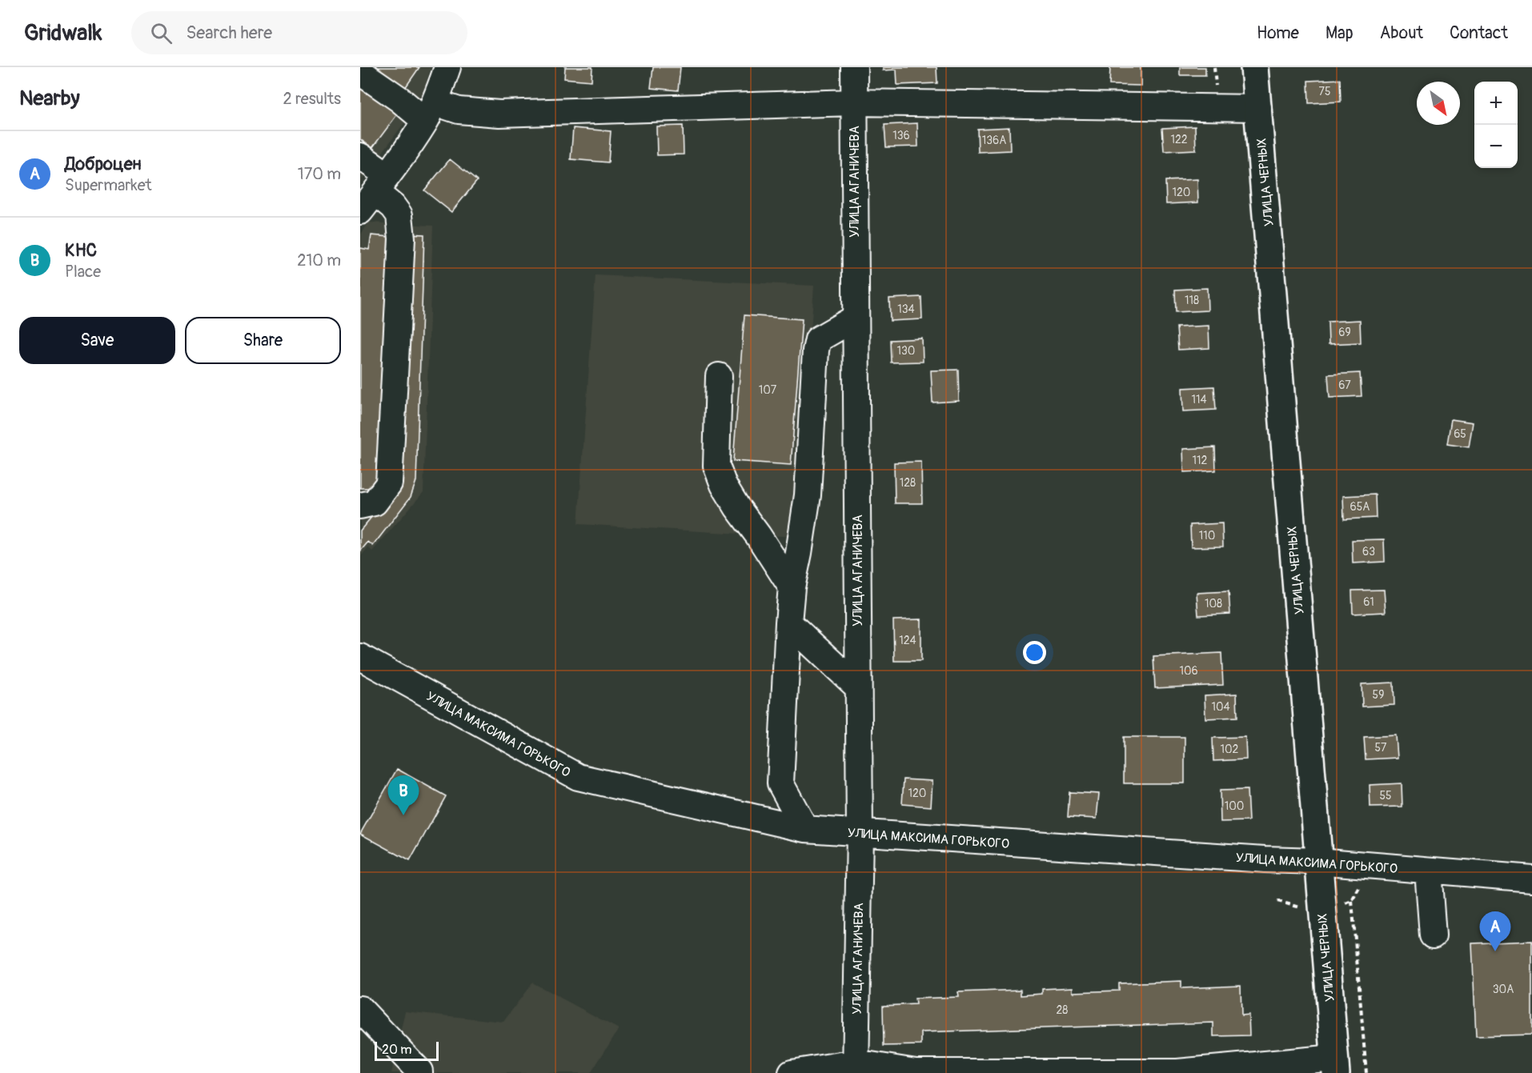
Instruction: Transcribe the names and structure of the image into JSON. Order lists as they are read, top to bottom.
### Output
{
  "streets": {
    "main road": ["УЛИЦА ЧЕРНЫХ"],
    "street": ["УЛИЦА АГАНИЧЕВА", "УЛИЦА МАКСИМА ГОРЬКОГО"]
  },
  "crossings": [
    ["УЛИЦА АГАНИЧЕВА", "УЛИЦА МАКСИМА ГОРЬКОГО"],
    ["УЛИЦА ЧЕРНЫХ", "УЛИЦА МАКСИМА ГОРЬКОГО"]
  ],
  "house_numbers": [
    "75",
    "136",
    "122",
    "136А",
    "120",
    "118",
    "134",
    "69",
    "130",
    "67",
    "107",
    "114",
    "65",
    "112",
    "128",
    "65А",
    "110",
    "63",
    "61",
    "108",
    "124",
    "106",
    "59",
    "104",
    "57",
    "102",
    "120",
    "55",
    "100",
    "30А",
    "28"
  ],
  "scale_bar": "20 m",
  "north": "bottom right",
  "page": {
    "header": "Gridwalk",
    "search": "Search here",
    "nav": [
      "Home",
      "Map",
      "About",
      "Contact"
    ],
    "heading": ["Nearby", "2 results"],
    "map_buttons": ["+", "−"],
    "list": [
      {
        "mark": "A",
        "name": "Доброцен",
        "note": "Supermarket",
        "value": "170 m"
      },
      {
        "mark": "B",
        "name": "КНС",
        "note": "Place",
        "value": "210 m"
      }
    ],
    "buttons": ["Save", "Share"],
    "pins": ["B", "A"],
    "scale": "20 m"
  }
}
